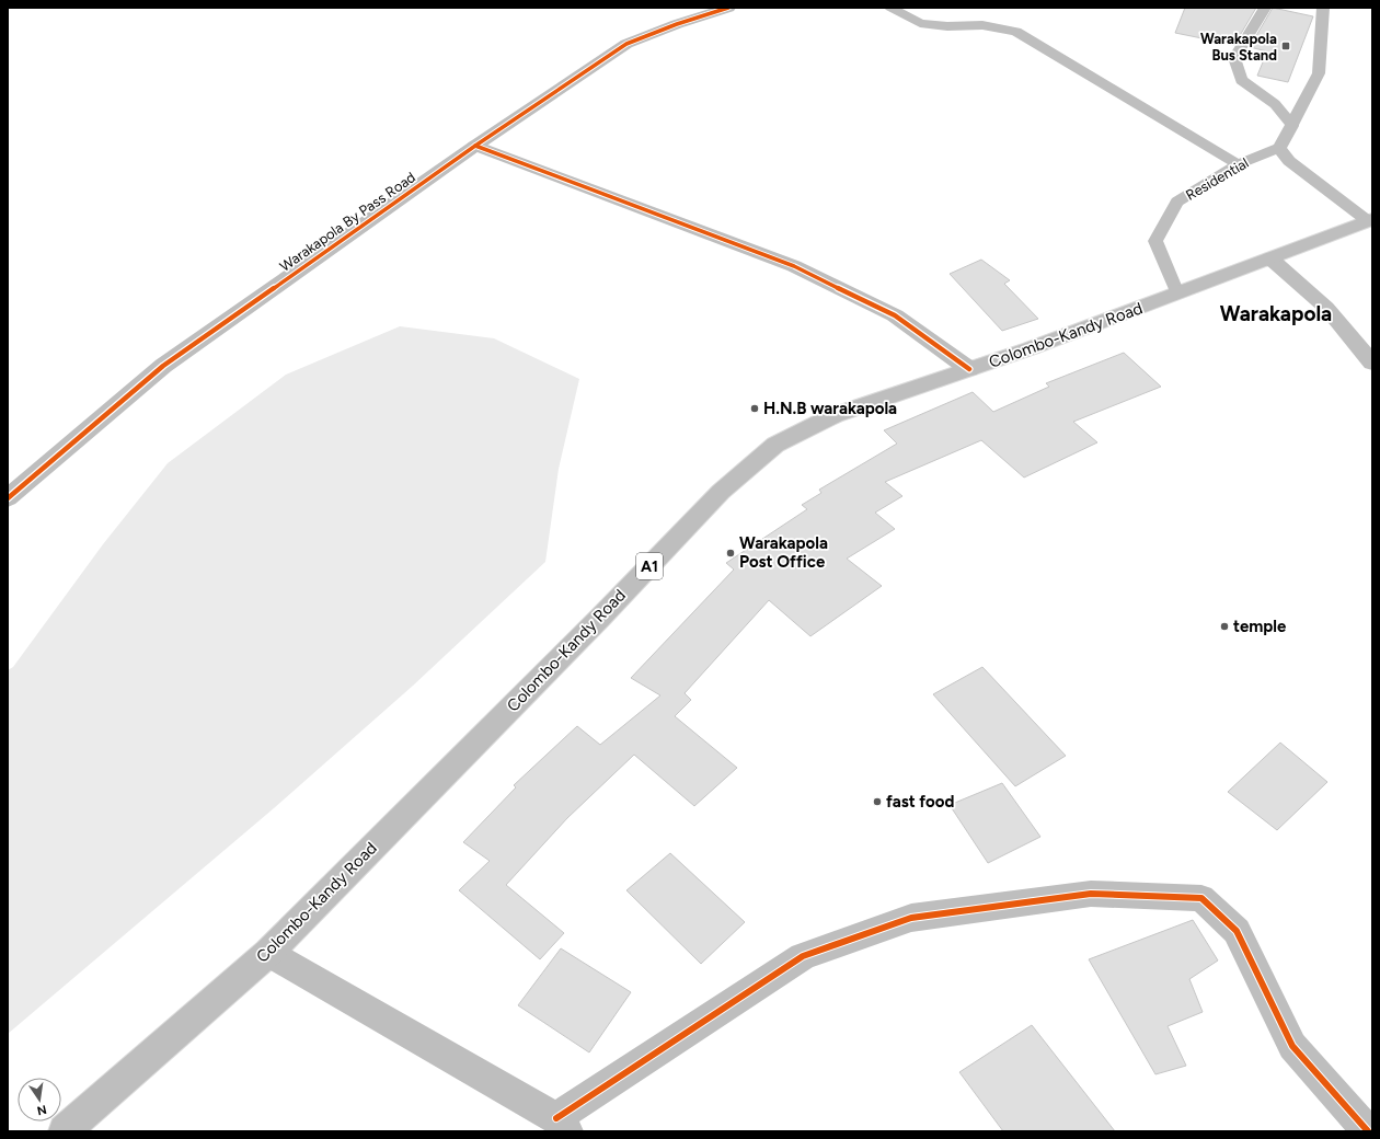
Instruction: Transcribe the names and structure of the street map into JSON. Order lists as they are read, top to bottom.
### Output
{
  "streets": {
    "main road": ["Warakapola By Pass Road", "Colombo-Kandy Road", "A1"],
    "lane": ["Residential"]
  },
  "crossings": [
    ["Residential", "Colombo-Kandy Road"]
  ],
  "districts": ["Warakapola"],
  "places": {
    "transit": ["Warakapola Bus Stand"],
    "other": [
      "H.N.B warakapola",
      "Warakapola Post Office",
      "temple",
      "fast food"
    ]
  },
  "north": "bottom"
}
